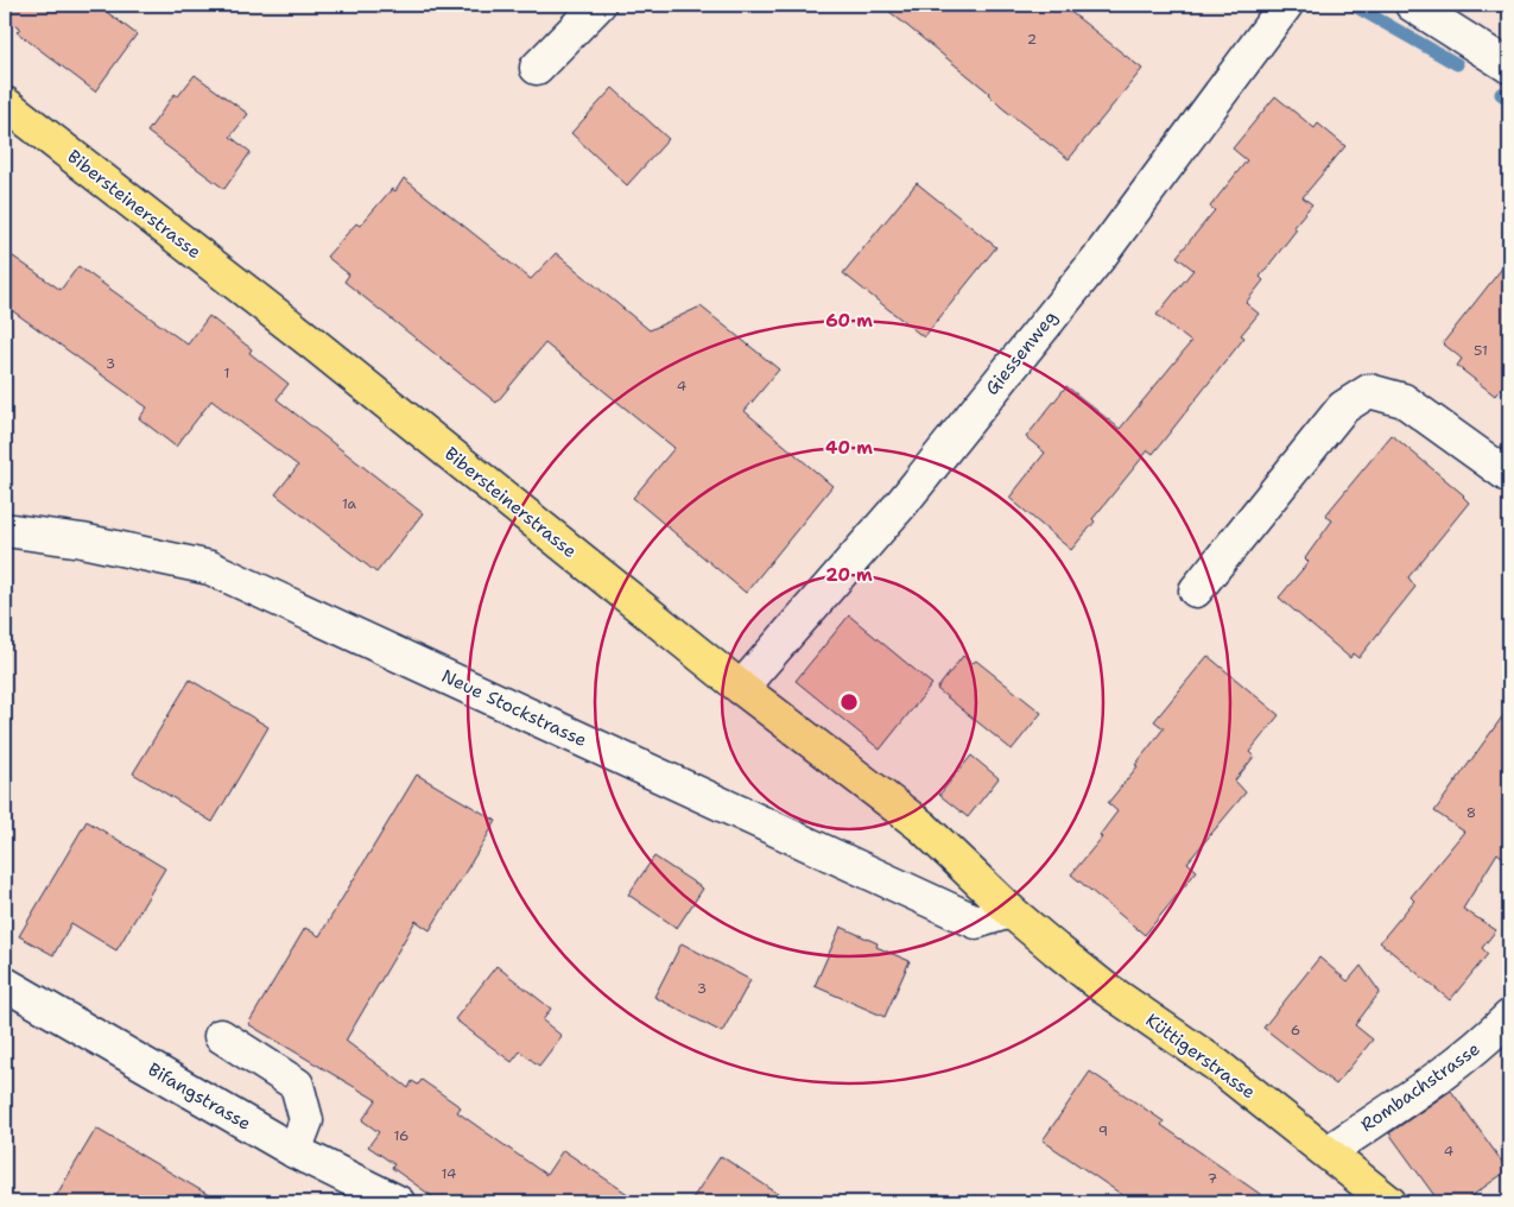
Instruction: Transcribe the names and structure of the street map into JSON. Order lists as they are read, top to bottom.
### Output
{
  "streets": {
    "main road": ["Bibersteinerstrasse", "Küttigerstrasse"],
    "street": [
      "Giessenweg",
      "Neue Stockstrasse",
      "Rombachstrasse",
      "Bifangstrasse"
    ]
  },
  "crossings": [
    ["Bibersteinerstrasse", "Giessenweg"],
    ["Bibersteinerstrasse", "Neue Stockstrasse"],
    ["Bibersteinerstrasse", "Küttigerstrasse"],
    ["Neue Stockstrasse", "Küttigerstrasse"],
    ["Küttigerstrasse", "Rombachstrasse"]
  ],
  "house_numbers": [
    "2",
    "51",
    "3",
    "1",
    "4",
    "1a",
    "8",
    "3",
    "6",
    "9",
    "16",
    "4",
    "14",
    "7"
  ],
  "rings": ["60 m", "40 m", "20 m"]
}
